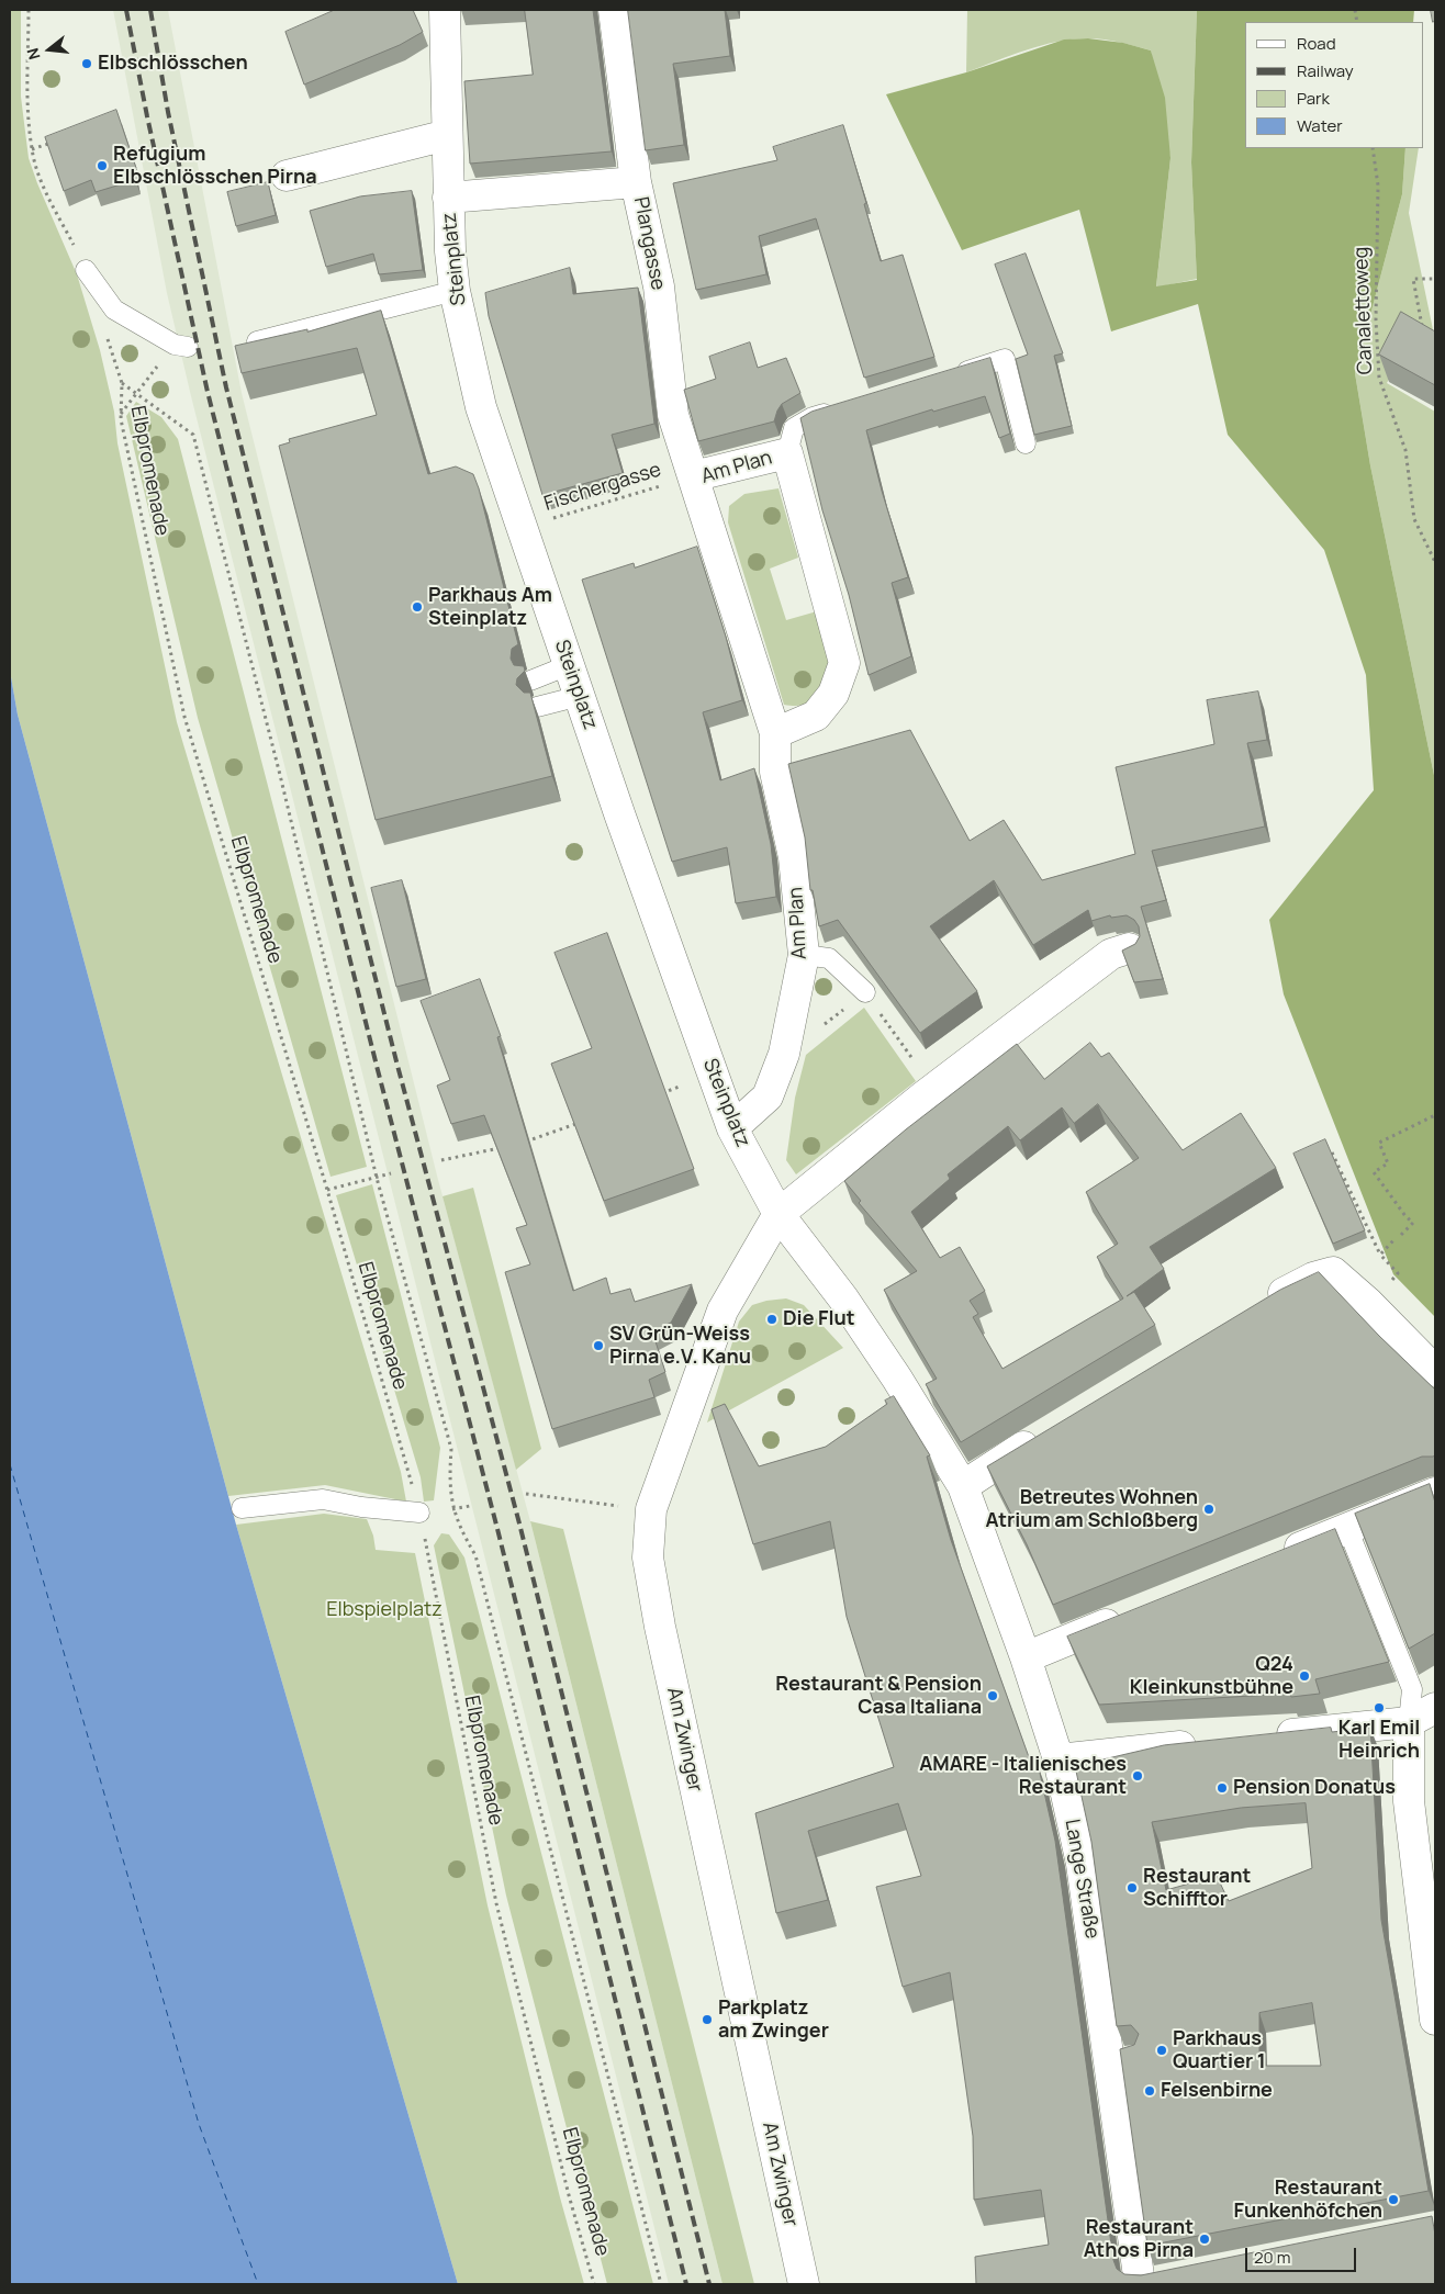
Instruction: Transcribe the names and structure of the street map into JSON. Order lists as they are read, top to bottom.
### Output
{
  "streets": {
    "street": [
      "Plangasse",
      "Steinplatz",
      "Am Plan",
      "Am Zwinger",
      "Lange Straße"
    ],
    "path": ["Canalettoweg", "Elbpromenade", "Fischergasse"]
  },
  "crossings": [
    ["Plangasse", "Am Plan"],
    ["Plangasse", "Fischergasse"],
    ["Steinplatz", "Am Plan"],
    ["Steinplatz", "Fischergasse"],
    ["Steinplatz", "Am Zwinger"],
    ["Steinplatz", "Lange Straße"],
    ["Am Plan", "Fischergasse"]
  ],
  "parks": ["Elbspielplatz"],
  "places": [
    "Elbschlösschen",
    "Refugium Elbschlösschen Pirna",
    "Parkhaus Am Steinplatz",
    "Die Flut",
    "SV Grün-Weiss Pirna e.V. Kanu",
    "Betreutes Wohnen Atrium am Schloßberg",
    "Q24 Kleinkunstbühne",
    "Restaurant & Pension Casa Italiana",
    "Karl Emil Heinrich",
    "AMARE - Italienisches Restaurant",
    "Pension Donatus",
    "Restaurant Schifftor",
    "Parkplatz am Zwinger",
    "Parkhaus Quartier 1",
    "Felsenbirne",
    "Restaurant Funkenhöfchen",
    "Restaurant Athos Pirna"
  ],
  "legend": [
    "Road",
    "Railway",
    "Park",
    "Water"
  ],
  "scale_bar": "20 m",
  "north": "left"
}
